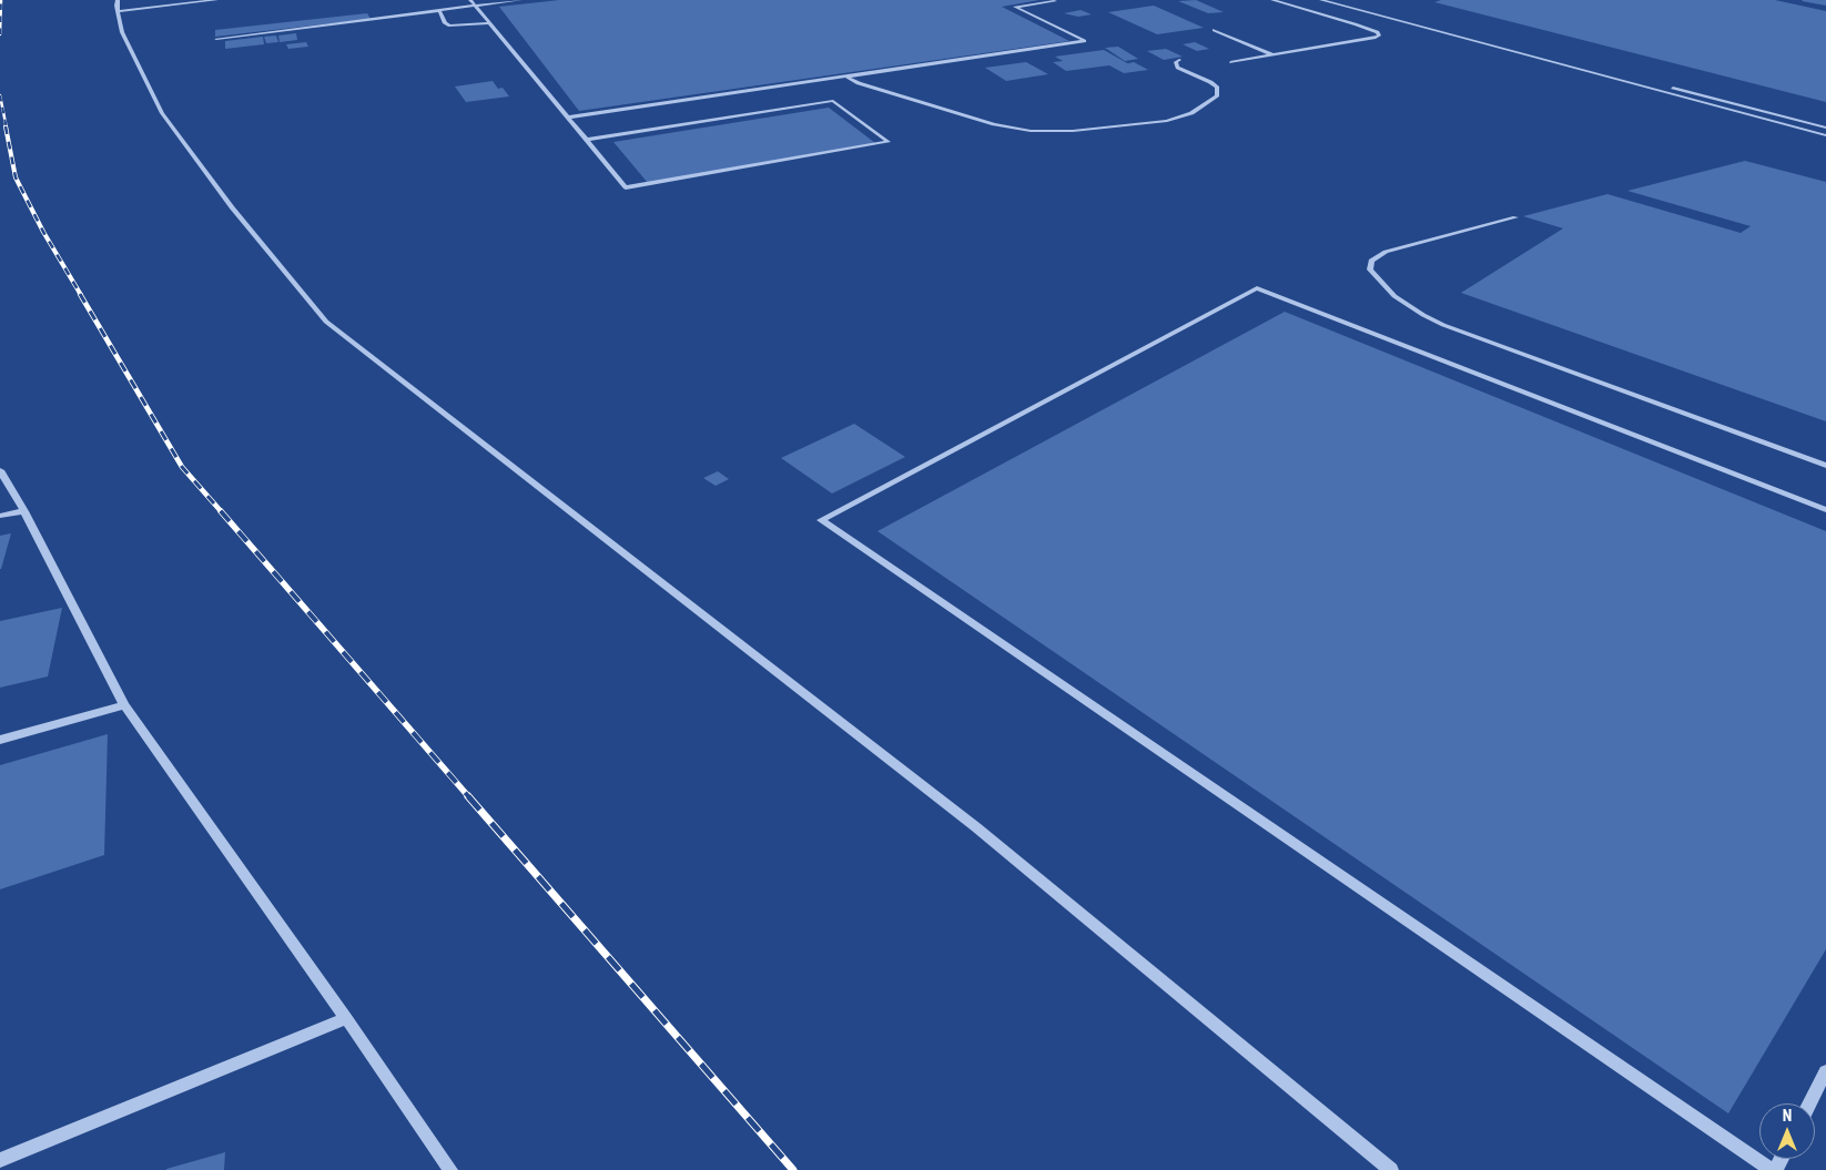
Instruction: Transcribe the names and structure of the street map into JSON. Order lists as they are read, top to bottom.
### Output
{
  "north": "top"
}
